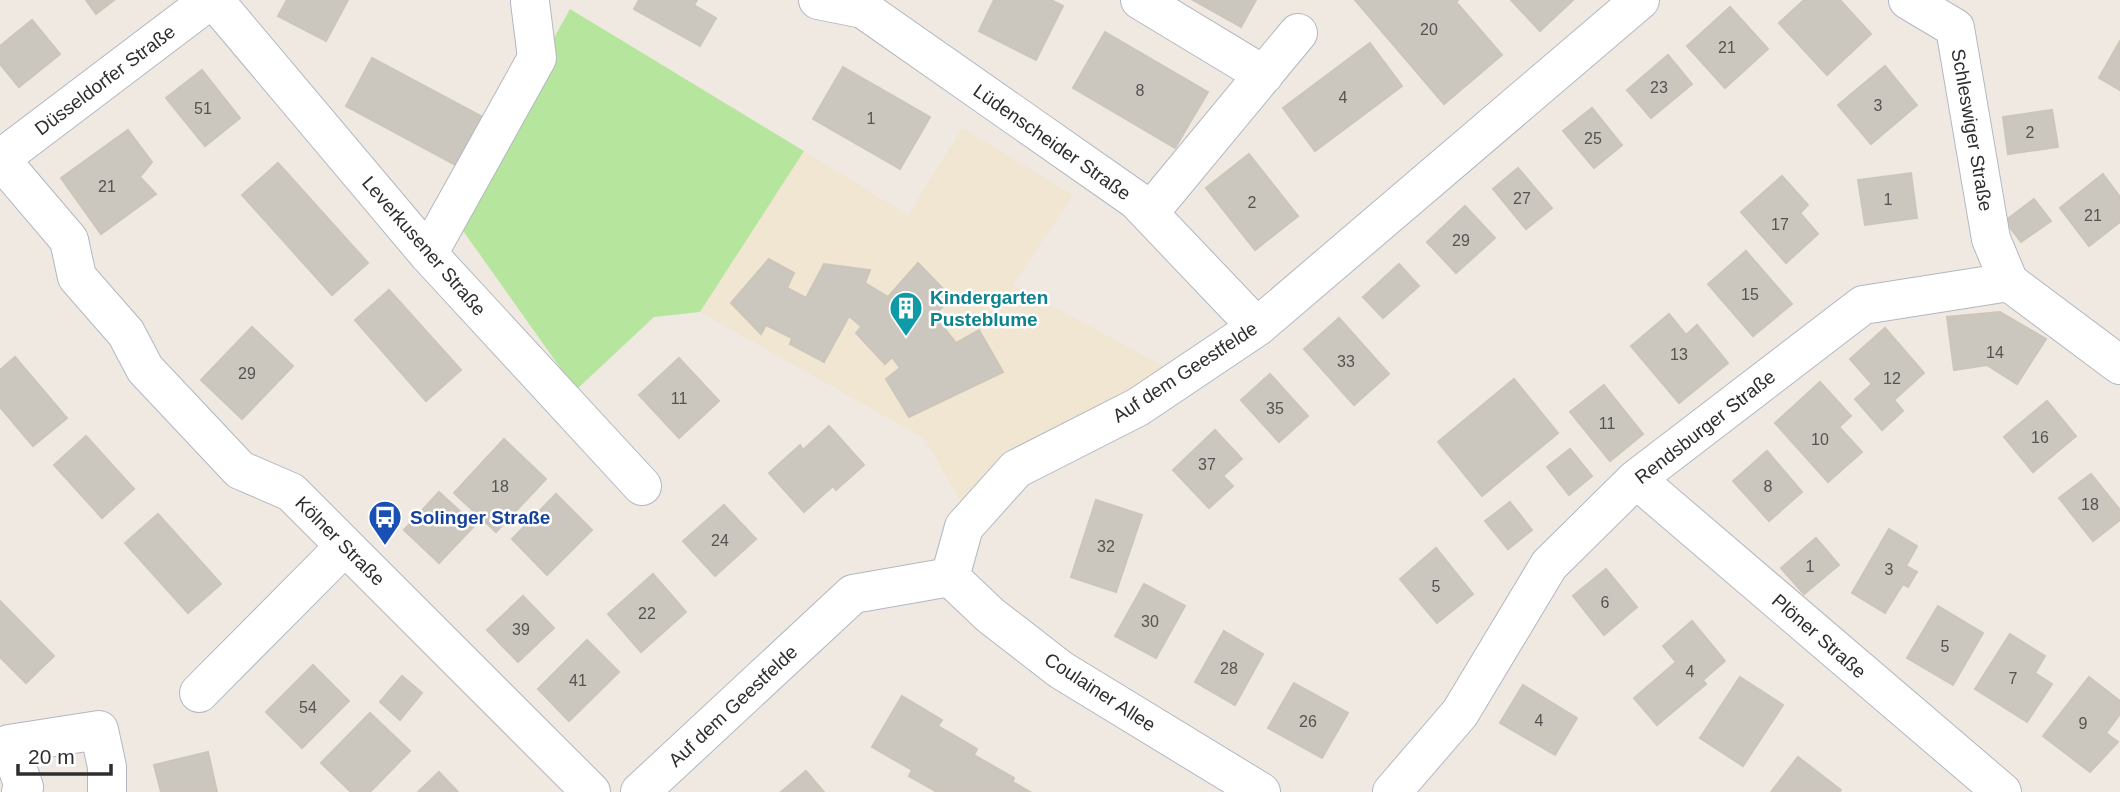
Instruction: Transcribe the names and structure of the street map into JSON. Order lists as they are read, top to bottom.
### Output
{
  "streets": {
    "street": [
      "Düsseldorfer Straße",
      "Schleswiger Straße",
      "Lüdenscheider Straße",
      "Leverkusener Straße",
      "Auf dem Geestfelde",
      "Rendsburger Straße",
      "Kölner Straße",
      "Plöner Straße",
      "Coulainer Allee"
    ]
  },
  "crossings": [
    ["Düsseldorfer Straße", "Leverkusener Straße"],
    ["Düsseldorfer Straße", "Kölner Straße"],
    ["Schleswiger Straße", "Rendsburger Straße"],
    ["Lüdenscheider Straße", "Auf dem Geestfelde"],
    ["Auf dem Geestfelde", "Coulainer Allee"],
    ["Rendsburger Straße", "Plöner Straße"]
  ],
  "places": {
    "building": ["Kindergarten Pusteblume"],
    "bus stop": ["Solinger Straße"]
  },
  "house_numbers": [
    "20",
    "21",
    "23",
    "8",
    "4",
    "3",
    "51",
    "1",
    "2",
    "25",
    "21",
    "27",
    "1",
    "2",
    "21",
    "17",
    "29",
    "15",
    "14",
    "13",
    "33",
    "29",
    "12",
    "11",
    "35",
    "11",
    "16",
    "10",
    "37",
    "18",
    "8",
    "18",
    "24",
    "32",
    "1",
    "3",
    "5",
    "6",
    "22",
    "30",
    "39",
    "5",
    "28",
    "4",
    "7",
    "41",
    "54",
    "4",
    "26",
    "9"
  ],
  "scale_bar": "20 m"
}
